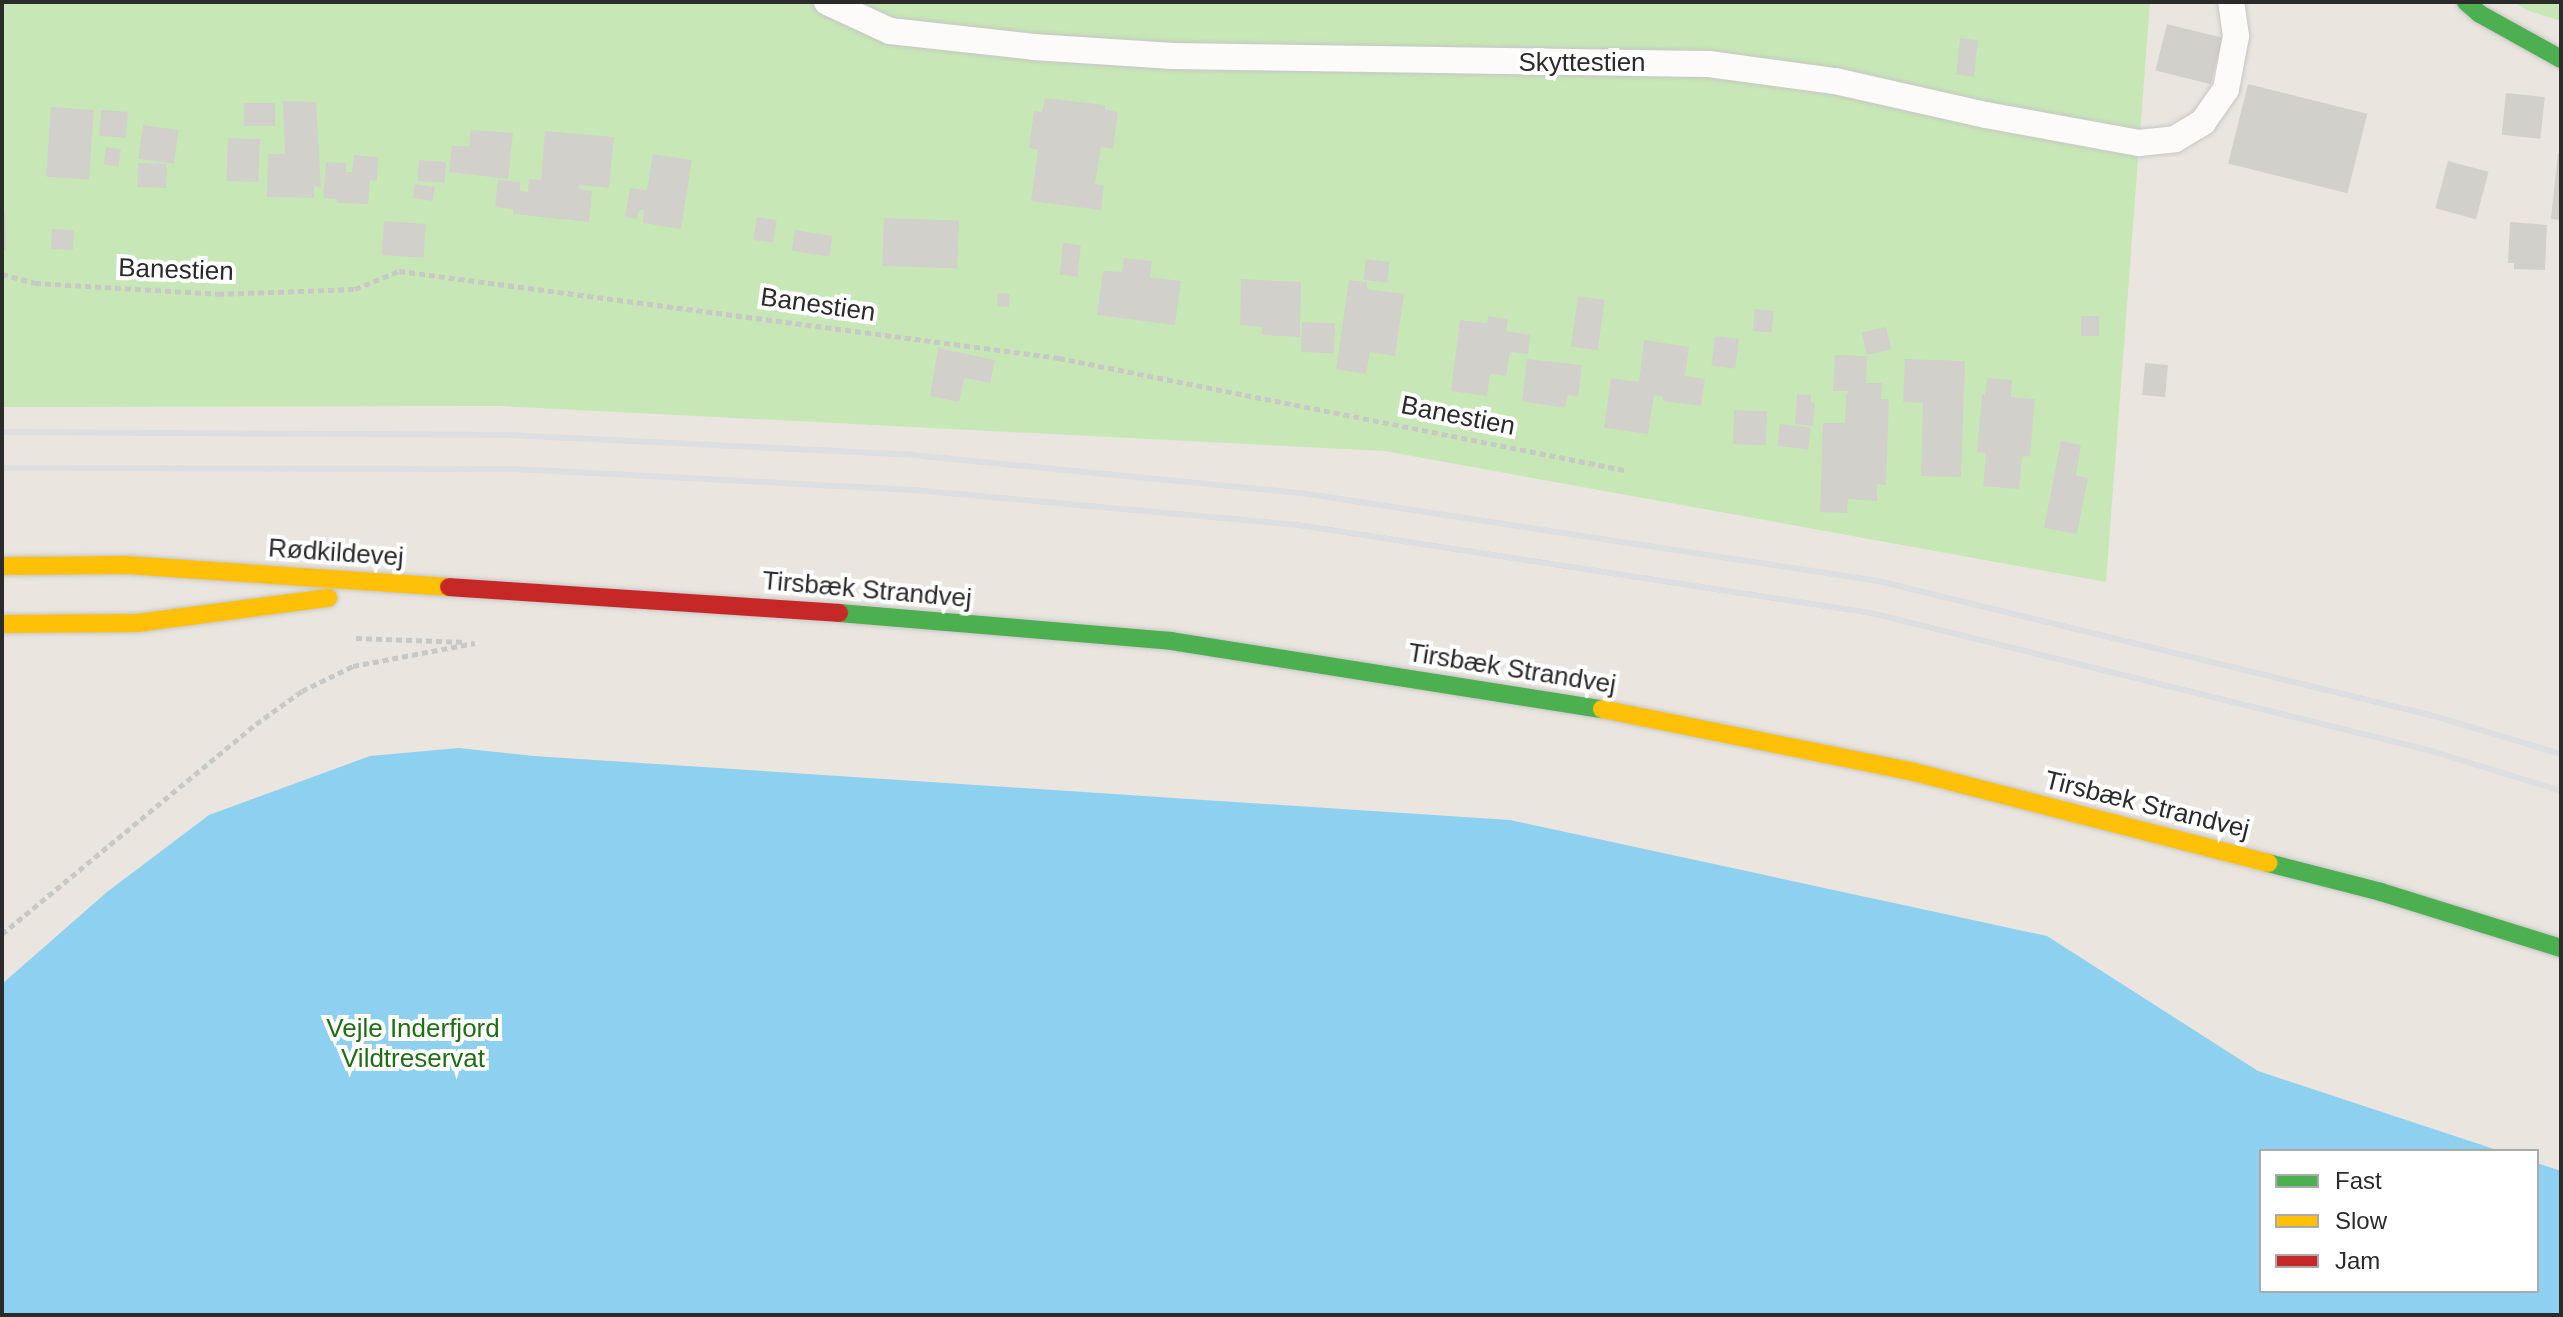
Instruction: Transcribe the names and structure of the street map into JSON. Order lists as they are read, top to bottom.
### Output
{
  "streets": {
    "street": ["Rødkildevej", "Tirsbæk Strandvej"],
    "lane": ["Skyttestien"],
    "path": ["Banestien"]
  },
  "crossings": [
    ["Rødkildevej", "Tirsbæk Strandvej"]
  ],
  "parks": ["Vejle Inderfjord Vildtreservat"],
  "legend": ["Fast", "Slow", "Jam"]
}
